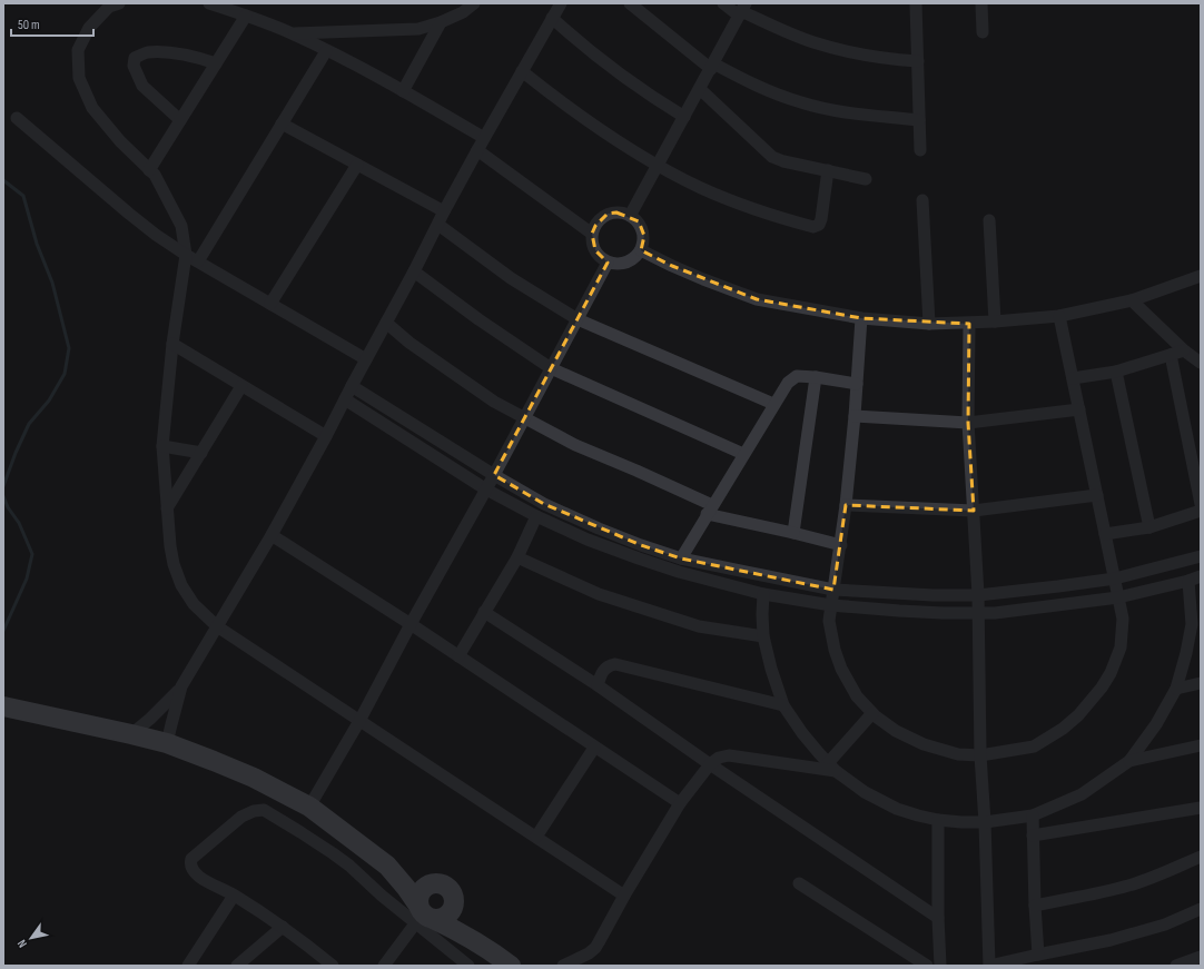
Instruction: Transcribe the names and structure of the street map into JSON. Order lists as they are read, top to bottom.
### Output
{
  "scale_bar": "50 m",
  "north": "bottom left"
}
